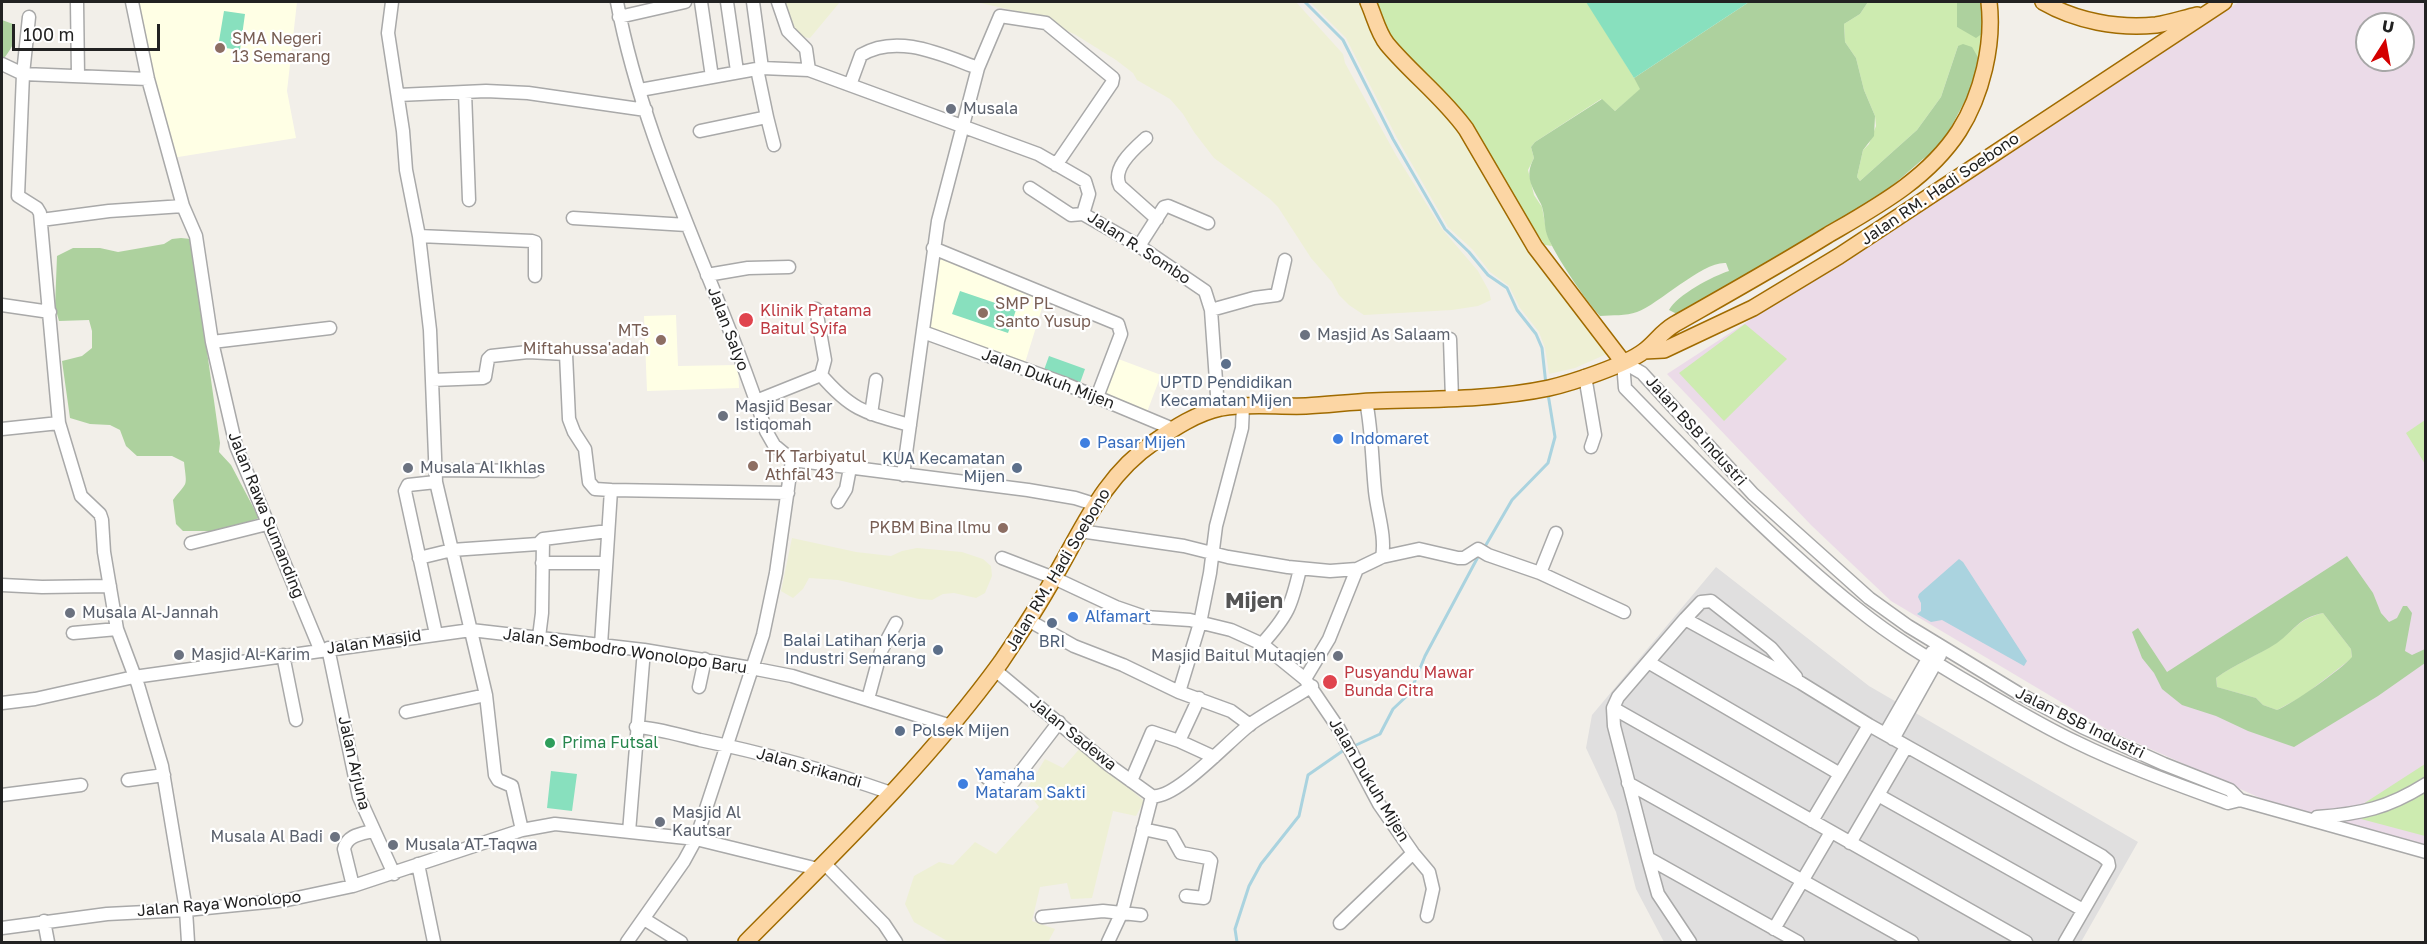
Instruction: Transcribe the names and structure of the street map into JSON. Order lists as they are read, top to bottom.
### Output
{
  "streets": {
    "main road": ["Jalan RM. Hadi Soebono"],
    "street": [
      "Jalan R. Sombo",
      "Jalan Salyo",
      "Jalan Dukuh Mijen",
      "Jalan BSB Industri",
      "Jalan Rawa Sumanding",
      "Jalan Masjid",
      "Jalan Sembodro Wonolopo Baru",
      "Jalan Sadewa",
      "Jalan Arjuna",
      "Jalan Srikandi",
      "Jalan Raya Wonolopo"
    ]
  },
  "crossings": [
    ["Jalan RM. Hadi Soebono", "Jalan R. Sombo"],
    ["Jalan RM. Hadi Soebono", "Jalan Dukuh Mijen"],
    ["Jalan RM. Hadi Soebono", "Jalan BSB Industri"],
    ["Jalan RM. Hadi Soebono", "Jalan Sembodro Wonolopo Baru"],
    ["Jalan RM. Hadi Soebono", "Jalan Sadewa"],
    ["Jalan RM. Hadi Soebono", "Jalan Srikandi"],
    ["Jalan RM. Hadi Soebono", "Jalan Raya Wonolopo"],
    ["Jalan Rawa Sumanding", "Jalan Masjid"],
    ["Jalan Rawa Sumanding", "Jalan Arjuna"],
    ["Jalan Masjid", "Jalan Sembodro Wonolopo Baru"],
    ["Jalan Masjid", "Jalan Arjuna"],
    ["Jalan Arjuna", "Jalan Raya Wonolopo"]
  ],
  "districts": ["Mijen"],
  "places": [
    "SMA Negeri 13 Semarang",
    "Musala",
    "SMP PL Santo Yusup",
    "Klinik Pratama Baitul Syifa",
    "Masjid As Salaam",
    "MTs Miftahussa'adah",
    "UPTD Pendidikan Kecamatan Mijen",
    "Masjid Besar Istiqomah",
    "Indomaret",
    "Pasar Mijen",
    "TK Tarbiyatul Athfal 43",
    "Musala Al Ikhlas",
    "KUA Kecamatan Mijen",
    "PKBM Bina Ilmu",
    "Musala Al-Jannah",
    "Alfamart",
    "BRI",
    "Balai Latihan Kerja Industri Semarang",
    "Masjid Al-Karim",
    "Masjid Baitul Mutaqien",
    "Pusyandu Mawar Bunda Citra",
    "Polsek Mijen",
    "Prima Futsal",
    "Yamaha Mataram Sakti",
    "Masjid Al Kautsar",
    "Musala Al Badi",
    "Musala AT-Taqwa"
  ],
  "scale_bar": "100 m",
  "north": "top"
}
